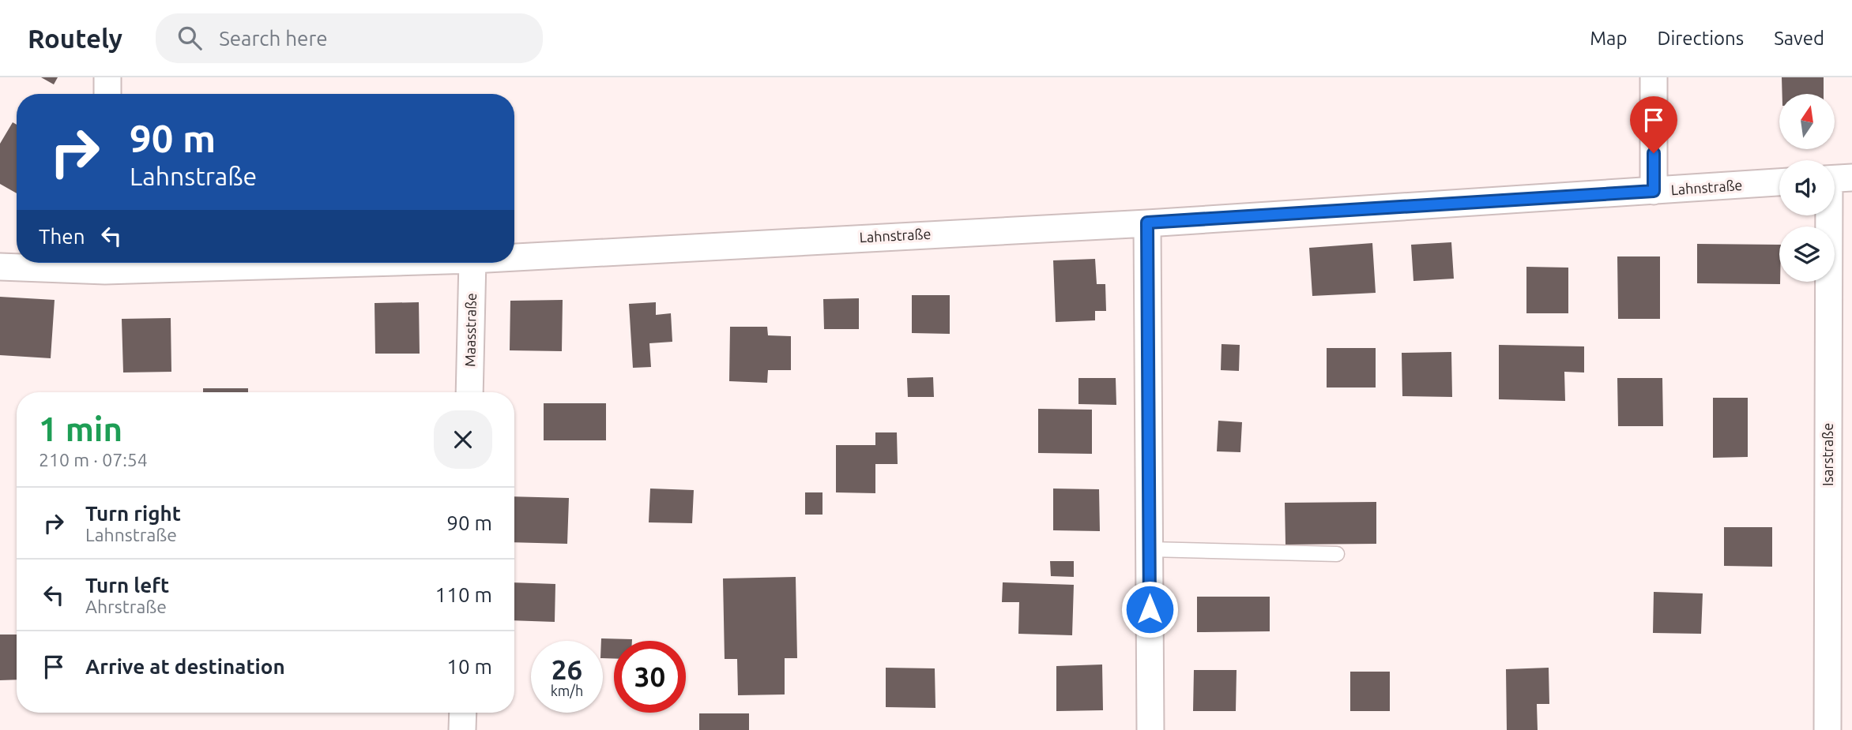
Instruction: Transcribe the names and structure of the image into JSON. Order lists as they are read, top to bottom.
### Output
{
  "streets": {
    "street": ["Lahnstraße", "Maasstraße", "Isarstraße"]
  },
  "north": "top",
  "page": {
    "header": "Routely",
    "search": "Search here",
    "nav": ["Map", "Directions", "Saved"],
    "turn": ["90 m", "Lahnstraße"],
    "then": "Then",
    "heading": ["1 min", "210 m · 07:54"],
    "list": [
      {
        "name": "Turn right",
        "note": "Lahnstraße",
        "value": "90 m"
      },
      {
        "name": "Turn left",
        "note": "Ahrstraße",
        "value": "110 m"
      },
      {
        "name": "Arrive at destination",
        "value": "10 m"
      }
    ],
    "speed": "26 km/h",
    "limit": "30"
  }
}
